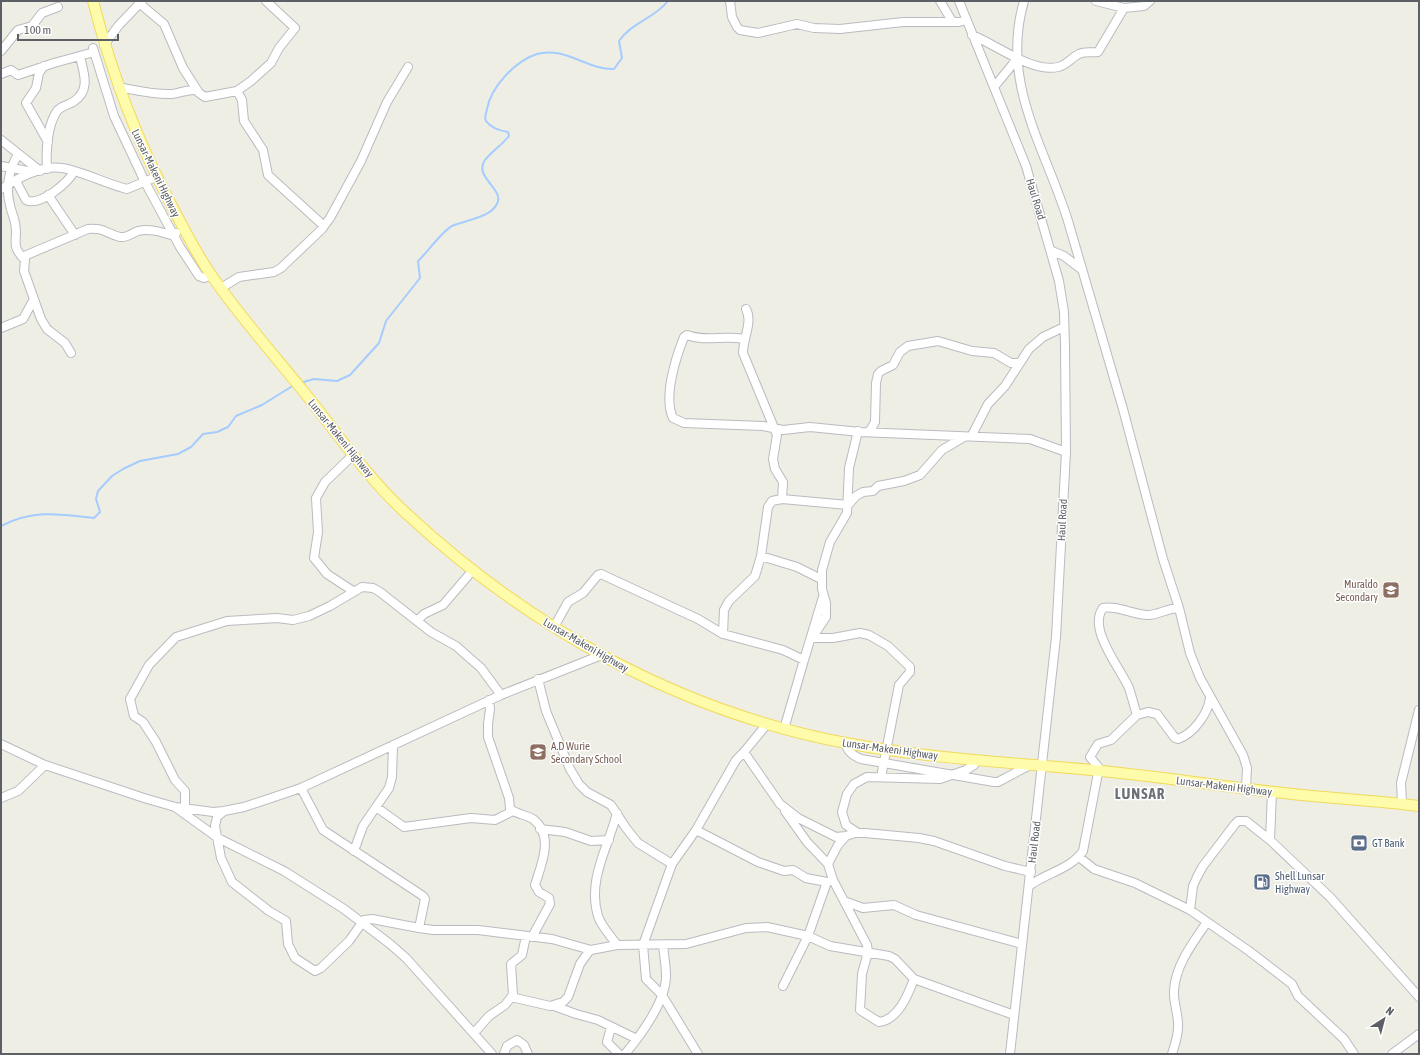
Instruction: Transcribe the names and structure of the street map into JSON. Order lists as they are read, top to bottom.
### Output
{
  "streets": {
    "main road": ["Lunsar-Makeni Highway"],
    "street": ["Haul Road"]
  },
  "crossings": [
    ["Lunsar-Makeni Highway", "Haul Road"]
  ],
  "districts": ["LUNSAR"],
  "places": {
    "school or university": ["Muraldo Secondary", "A.D Wurie Secondary School"],
    "bank": ["GT Bank"],
    "fuel station": ["Shell Lunsar Highway"]
  },
  "scale_bar": "100 m",
  "north": "top right"
}
